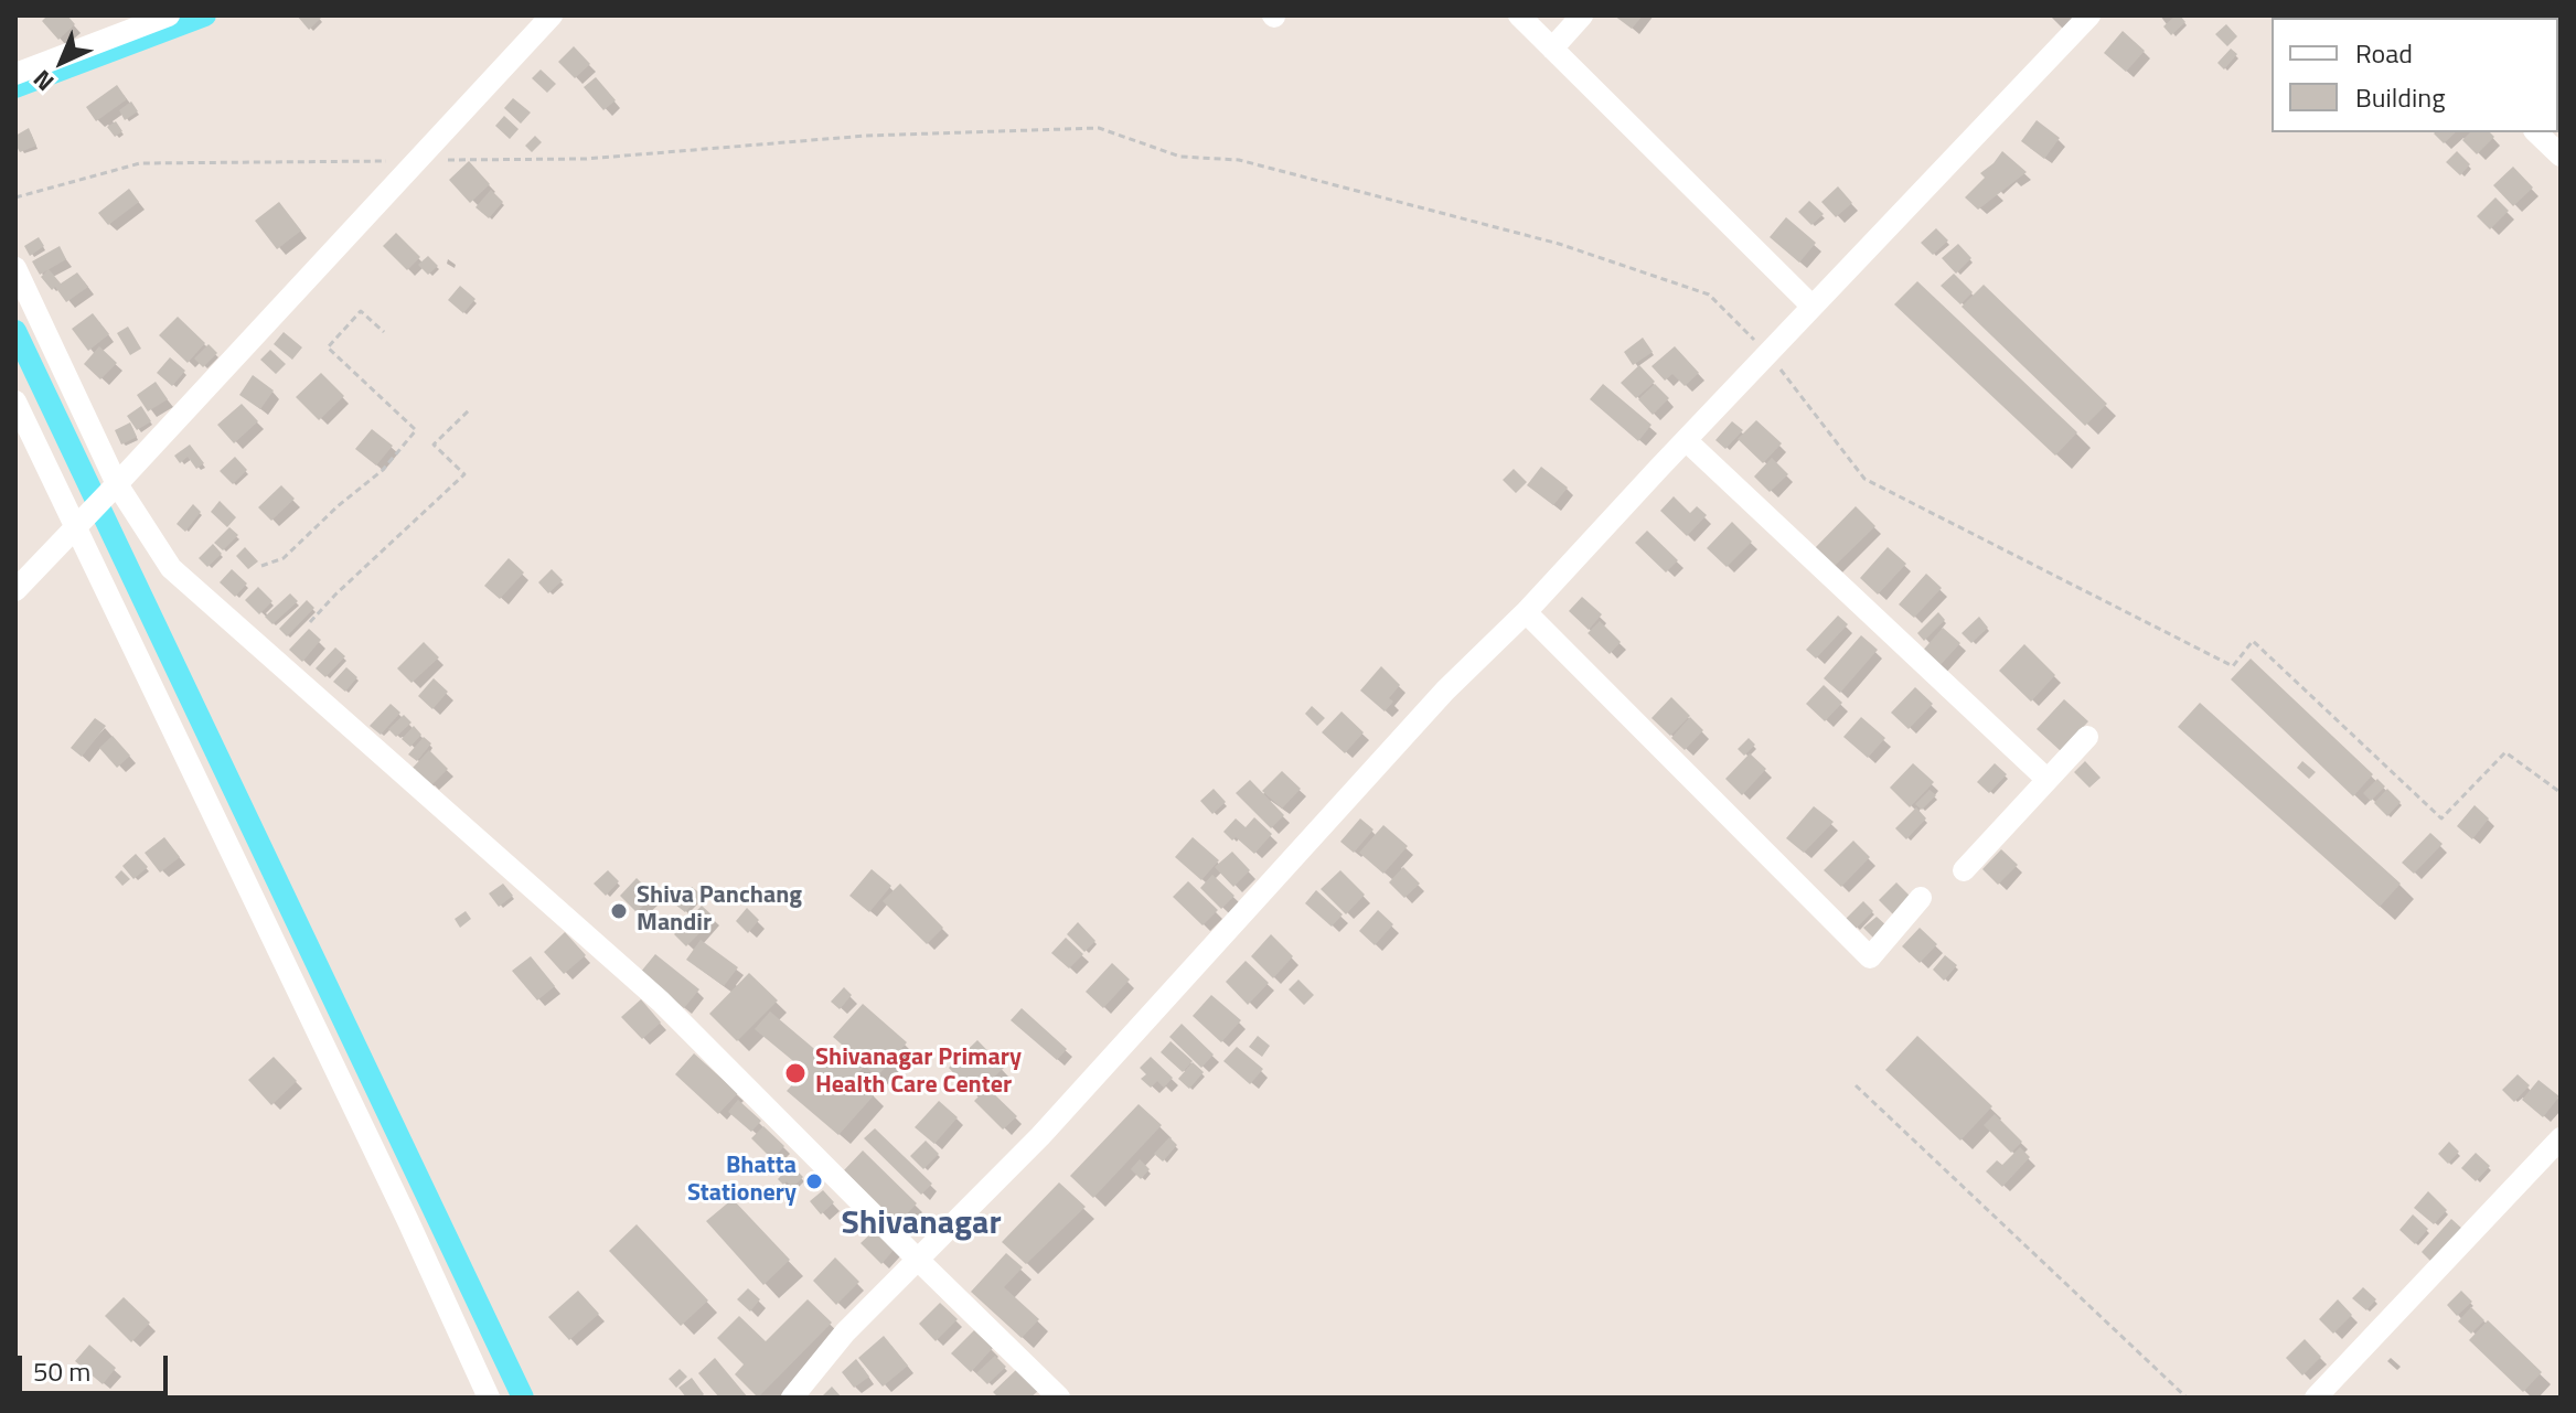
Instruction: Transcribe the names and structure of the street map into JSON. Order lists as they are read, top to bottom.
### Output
{
  "districts": ["Shivanagar"],
  "places": ["Shiva Panchang Mandir", "Shivanagar Primary Health Care Center", "Bhatta Stationery"],
  "legend": ["Road", "Building"],
  "scale_bar": "50 m",
  "north": "bottom left"
}
